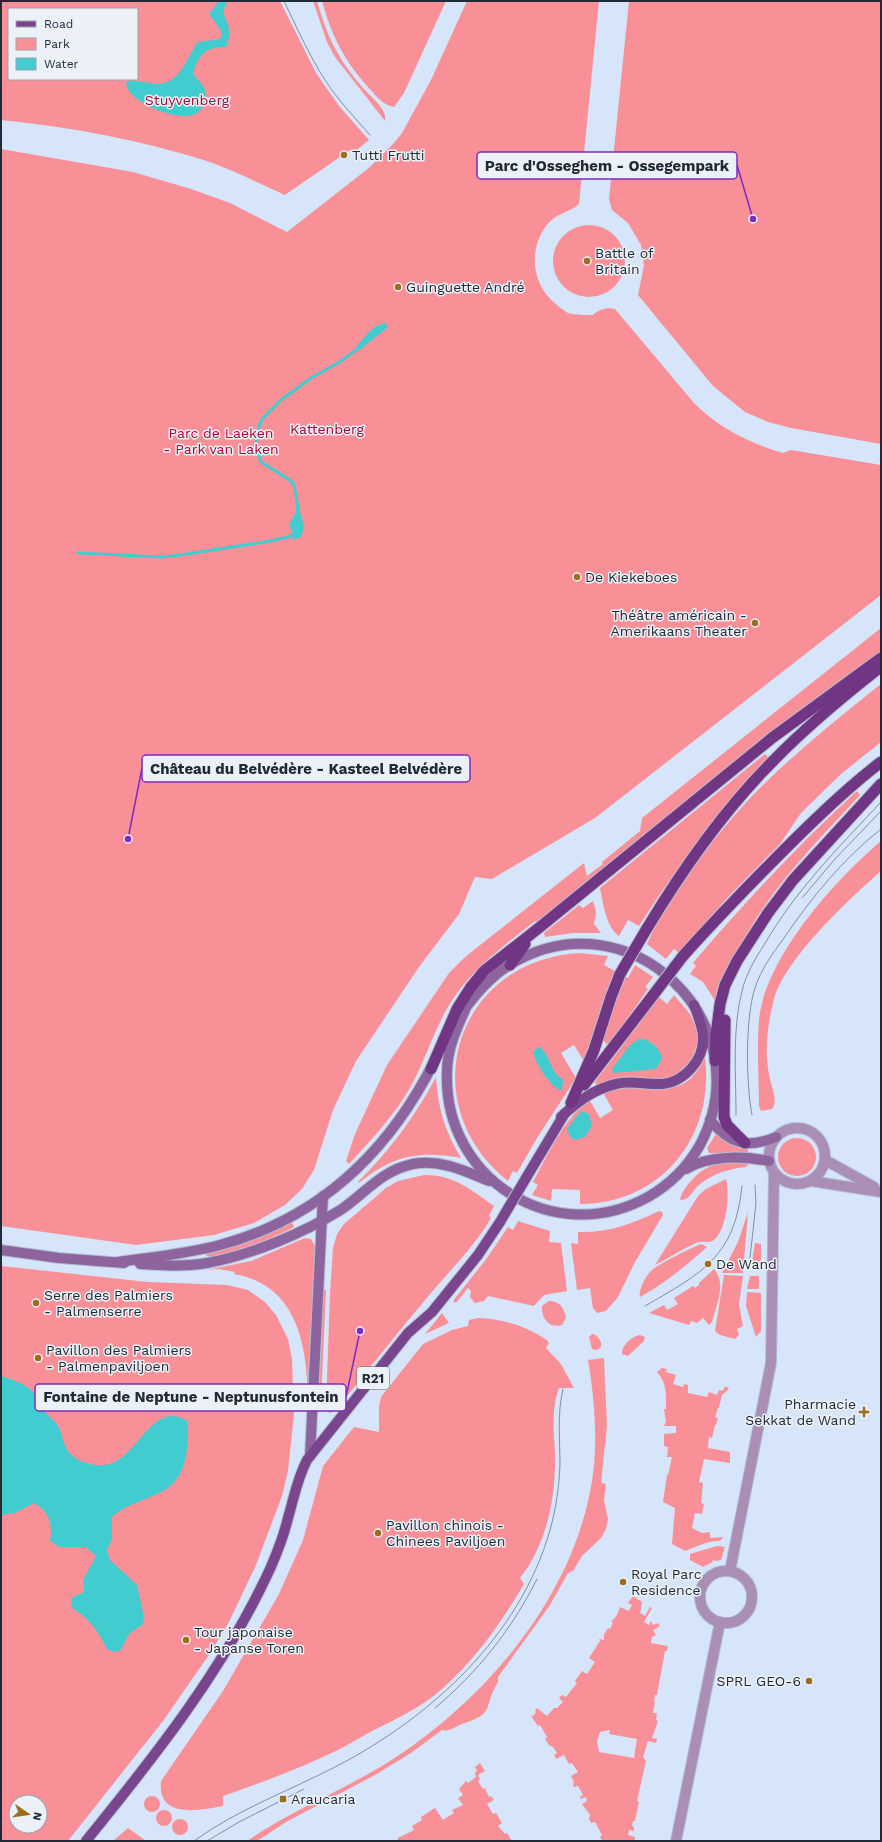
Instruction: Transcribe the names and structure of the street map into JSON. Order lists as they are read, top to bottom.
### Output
{
  "streets": {
    "main road": ["R21"]
  },
  "parks": ["Stuyvenberg", "Kattenberg", "Parc de Laeken - Park van Laken"],
  "places": {
    "other": [
      "Tutti Frutti",
      "Parc d'Osseghem - Ossegempark",
      "Battle of Britain",
      "Guinguette André",
      "De Kiekeboes",
      "Théâtre américain - Amerikaans Theater",
      "Château du Belvédère - Kasteel Belvédère",
      "De Wand",
      "Serre des Palmiers - Palmenserre",
      "Fontaine de Neptune - Neptunusfontein",
      "Pavillon des Palmiers - Palmenpaviljoen",
      "Pavillon chinois - Chinees Paviljoen",
      "Royal Parc Residence",
      "Tour japonaise - Japanse Toren",
      "SPRL GEO-6"
    ],
    "health": ["Pharmacie Sekkat de Wand"],
    "transit": ["Araucaria"]
  },
  "legend": ["Road", "Park", "Water"],
  "north": "right"
}
